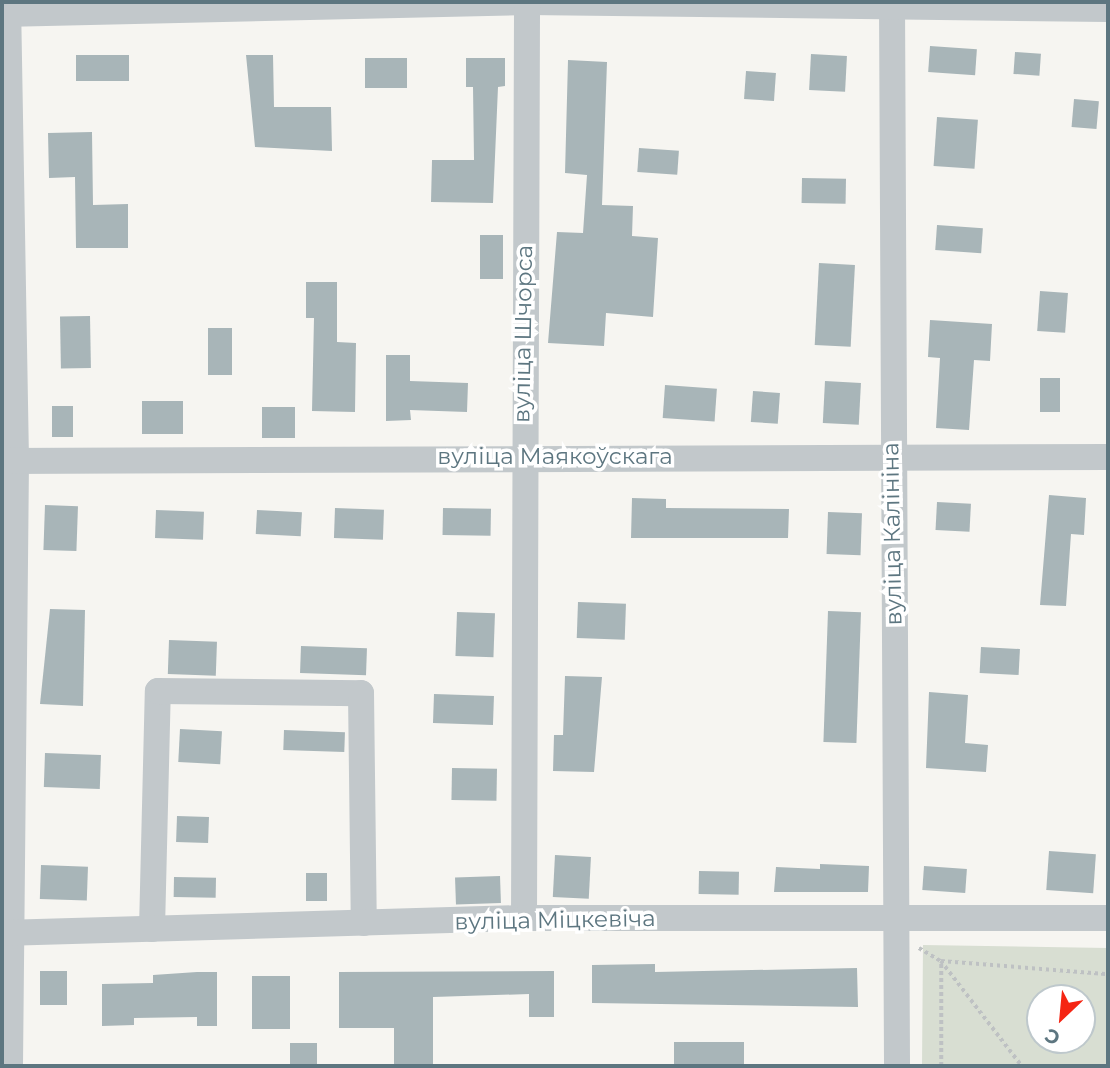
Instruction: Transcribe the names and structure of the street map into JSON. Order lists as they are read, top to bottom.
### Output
{
  "streets": {
    "street": [
      "вуліца Шчорса",
      "вуліца Маякоўскага",
      "вуліца Калініна",
      "вуліца Міцкевіча"
    ]
  },
  "crossings": [
    ["вуліца Шчорса", "вуліца Маякоўскага"],
    ["вуліца Шчорса", "вуліца Міцкевіча"],
    ["вуліца Маякоўскага", "вуліца Калініна"],
    ["вуліца Калініна", "вуліца Міцкевіча"]
  ],
  "north": "bottom left"
}
